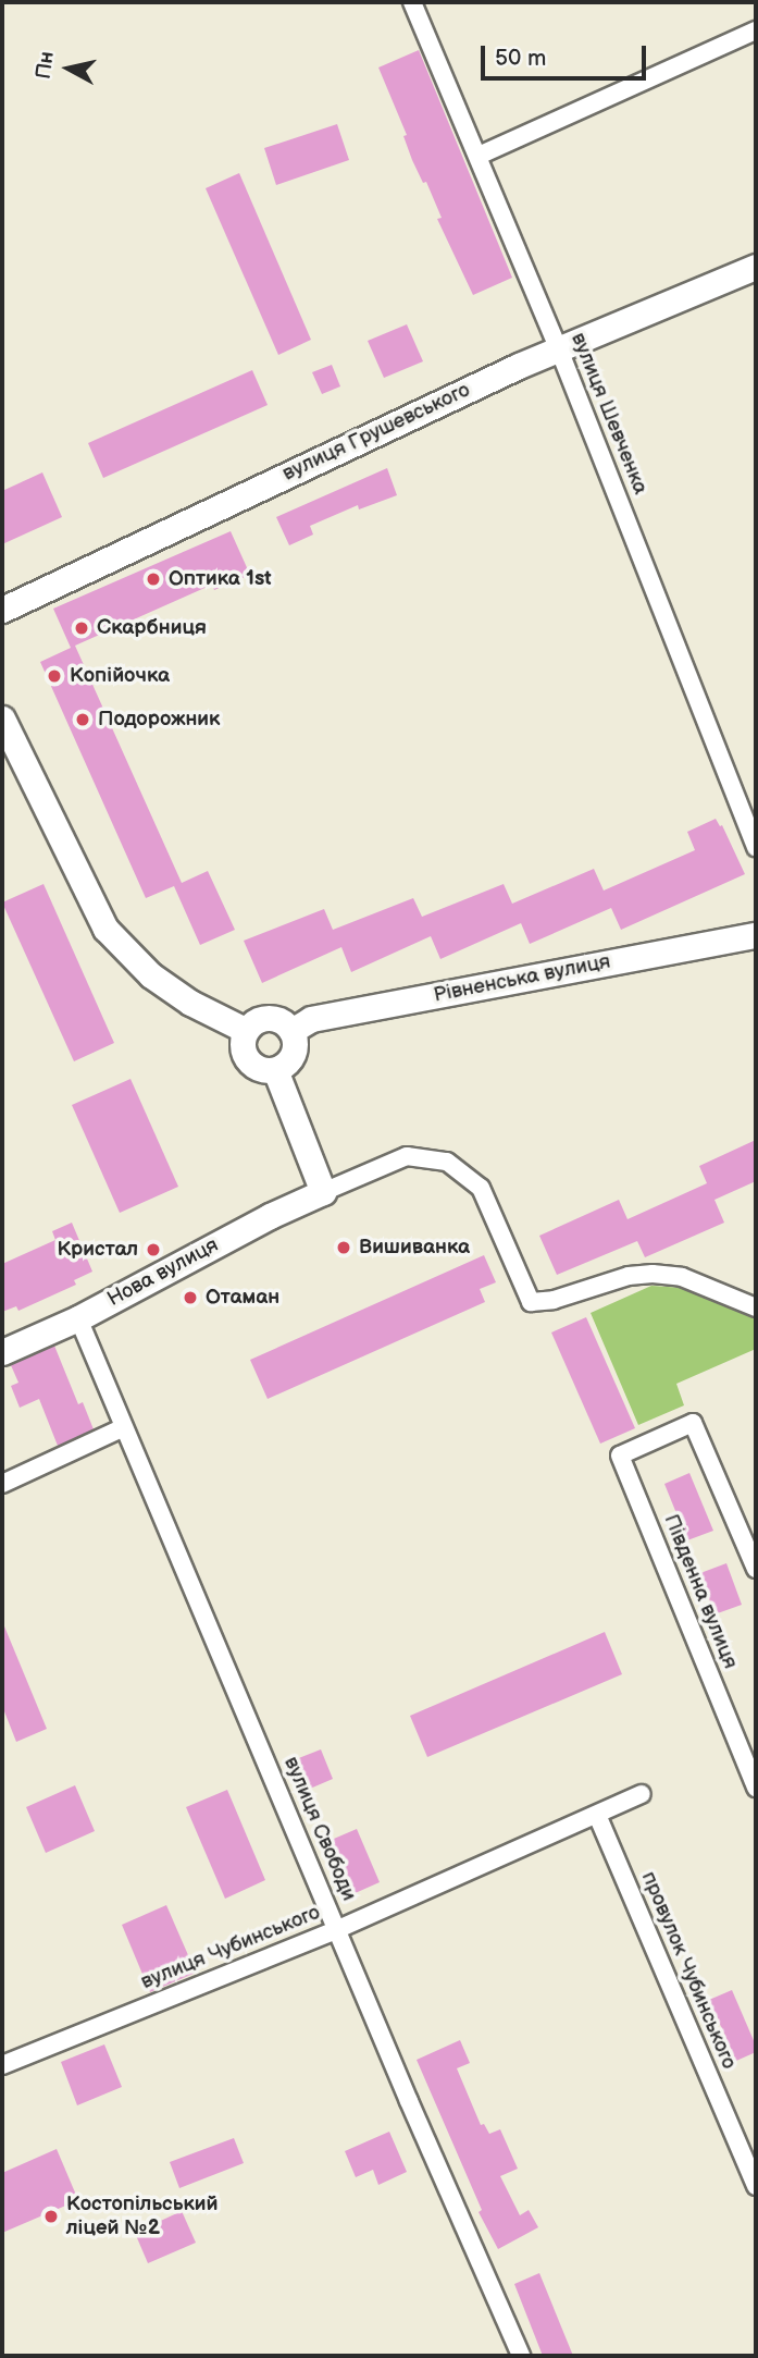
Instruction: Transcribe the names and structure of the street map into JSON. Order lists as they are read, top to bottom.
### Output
{
  "streets": {
    "street": [
      "вулиця Шевченка",
      "вулиця Грушевського",
      "Рівненська вулиця",
      "Нова вулиця",
      "Південна вулиця",
      "вулиця Свободи",
      "вулиця Чубинського",
      "провулок Чубинського"
    ]
  },
  "crossings": [
    ["вулиця Шевченка", "вулиця Грушевського"],
    ["Нова вулиця", "вулиця Свободи"],
    ["вулиця Свободи", "вулиця Чубинського"],
    ["вулиця Чубинського", "провулок Чубинського"]
  ],
  "places": [
    "Оптика 1st",
    "Скарбниця",
    "Копійочка",
    "Подорожник",
    "Вишиванка",
    "Кристал",
    "Отаман",
    "Костопільський ліцей №2"
  ],
  "scale_bar": "50 m",
  "north": "left"
}
